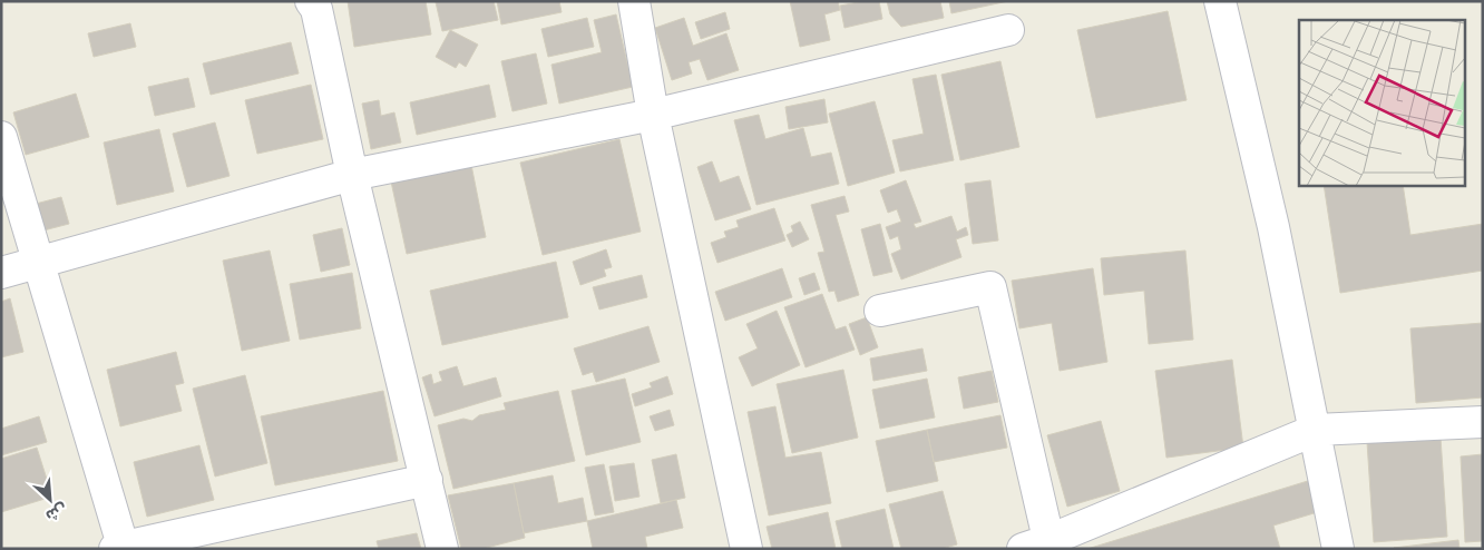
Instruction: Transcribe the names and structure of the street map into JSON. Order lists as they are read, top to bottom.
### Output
{
  "north": "bottom right"
}
